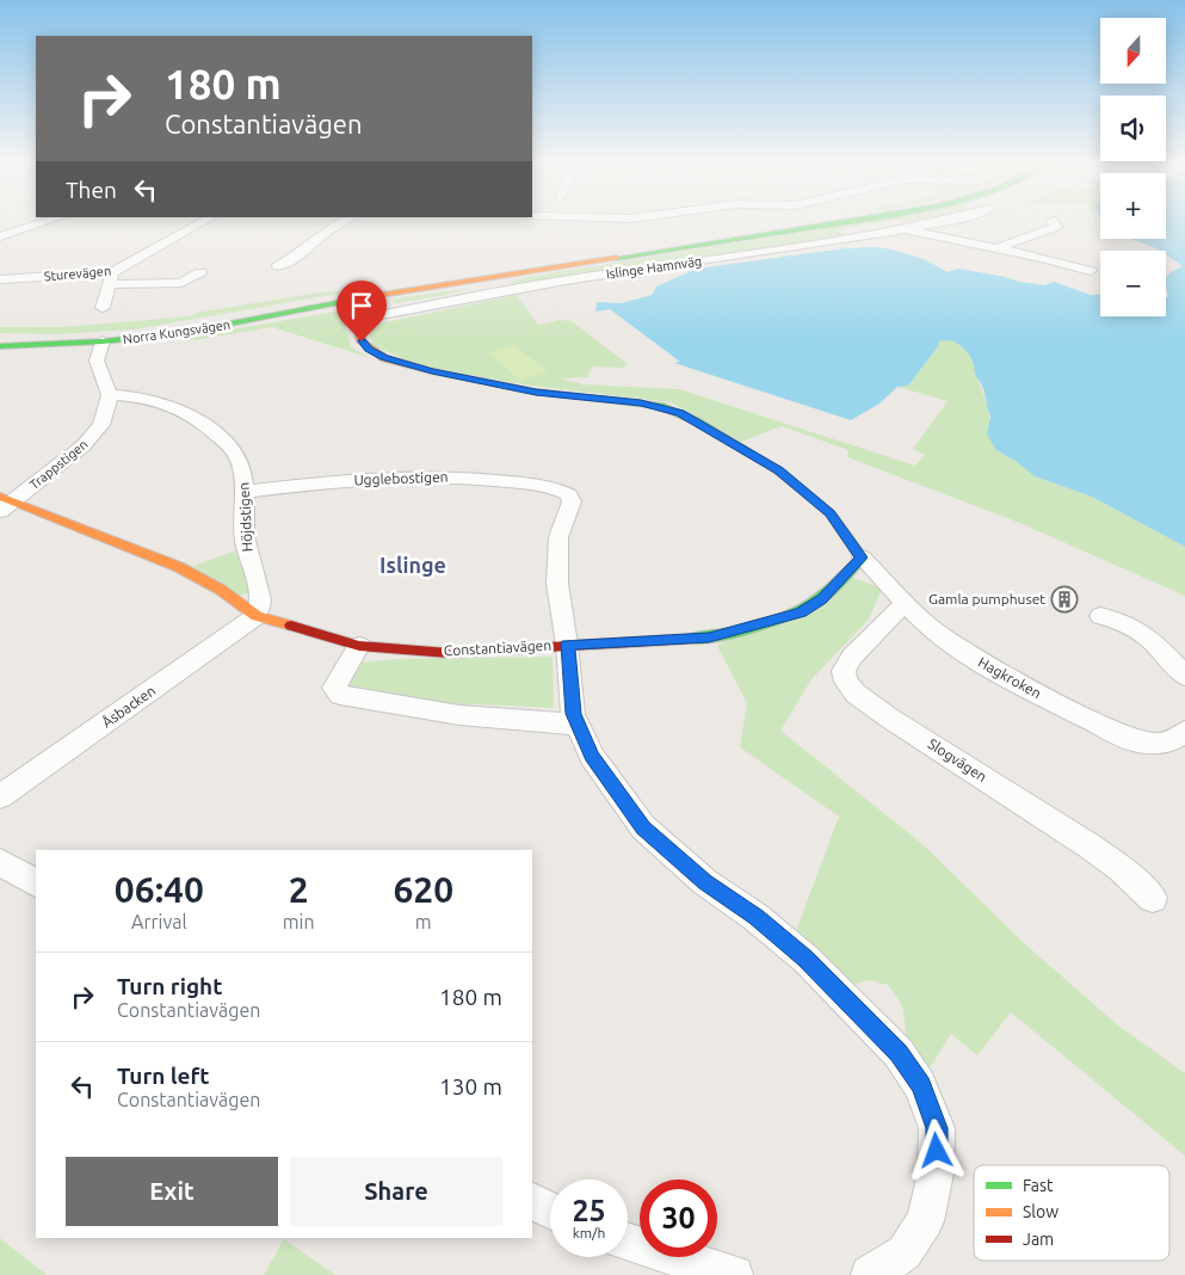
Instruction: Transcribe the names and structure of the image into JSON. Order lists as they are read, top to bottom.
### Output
{
  "streets": {
    "main road": ["Norra Kungsvägen", "Constantiavägen"],
    "street": [
      "Islinge Hamnväg",
      "Sturevägen",
      "Trappstigen",
      "Ugglebostigen",
      "Höjdstigen",
      "Hagkroken",
      "Åsbacken",
      "Slogvägen"
    ]
  },
  "crossings": [
    ["Trappstigen", "Höjdstigen"],
    ["Trappstigen", "Constantiavägen"],
    ["Ugglebostigen", "Höjdstigen"],
    ["Ugglebostigen", "Constantiavägen"],
    ["Höjdstigen", "Constantiavägen"],
    ["Höjdstigen", "Åsbacken"],
    ["Constantiavägen", "Hagkroken"],
    ["Constantiavägen", "Åsbacken"],
    ["Hagkroken", "Slogvägen"]
  ],
  "districts": ["Islinge"],
  "places": {
    "building": ["Gamla pumphuset"]
  },
  "legend": ["Fast", "Slow", "Jam"],
  "north": "bottom",
  "page": {
    "map_buttons": ["+", "−"],
    "turn": ["180 m", "Constantiavägen"],
    "then": "Then",
    "eta": [
      "06:40",
      "Arrival",
      "2",
      "min",
      "620",
      "m"
    ],
    "list": [
      {
        "name": "Turn right",
        "note": "Constantiavägen",
        "value": "180 m"
      },
      {
        "name": "Turn left",
        "note": "Constantiavägen",
        "value": "130 m"
      }
    ],
    "buttons": ["Exit", "Share"],
    "speed": "25 km/h",
    "limit": "30"
  }
}
